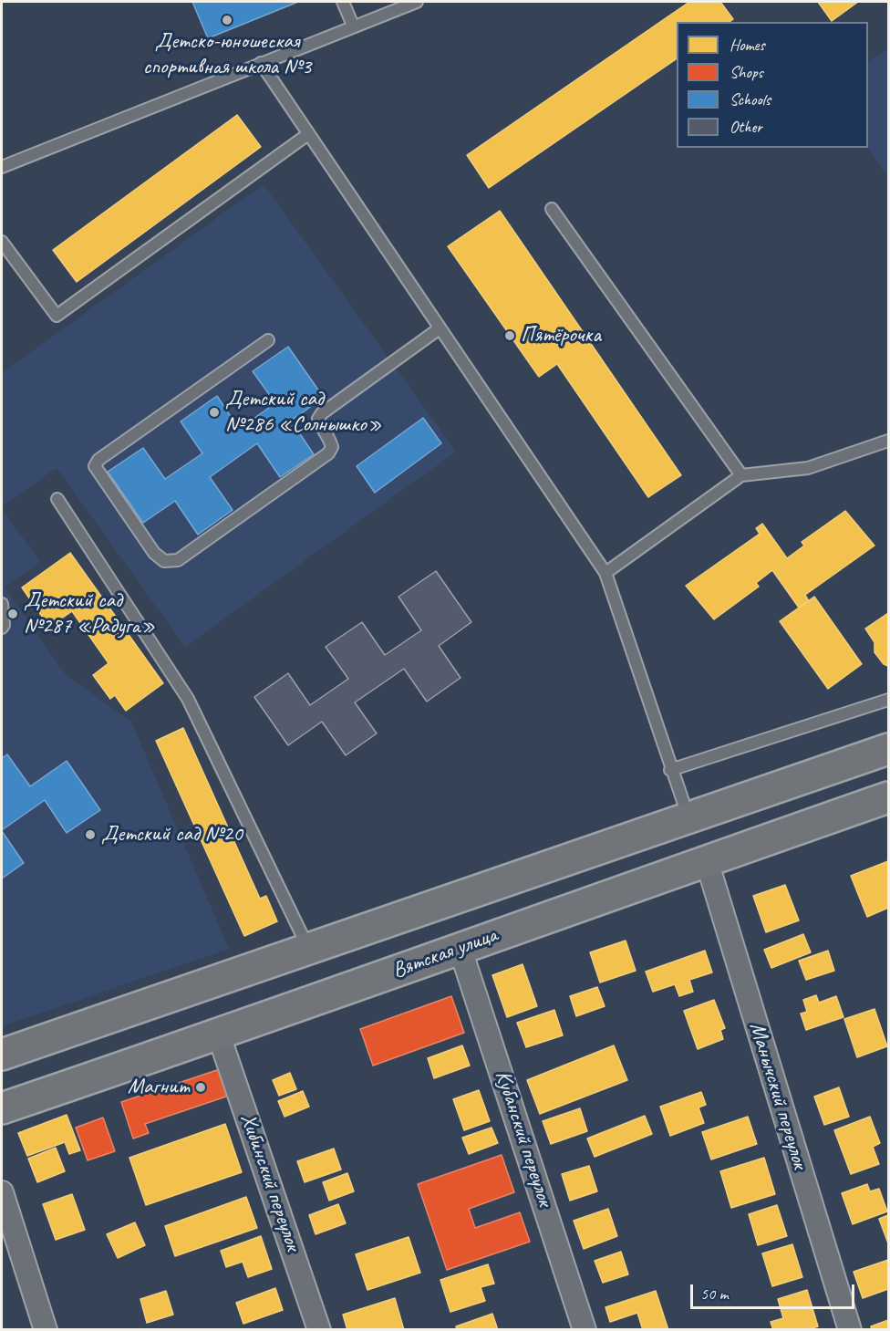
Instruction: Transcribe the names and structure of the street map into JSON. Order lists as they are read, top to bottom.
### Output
{
  "streets": {
    "main road": ["Вятская улица"],
    "street": ["Манычский переулок", "Кубанский переулок", "Хибинский переулок"]
  },
  "crossings": [
    ["Вятская улица", "Манычский переулок"],
    ["Вятская улица", "Кубанский переулок"],
    ["Вятская улица", "Хибинский переулок"]
  ],
  "places": [
    "Детско-юношеская спортивная школа №3",
    "Пятёрочка",
    "Детский сад №286 «Солнышко»",
    "Детский сад №287 «Радуга»",
    "Детский сад №20",
    "Магнит"
  ],
  "legend": [
    "Homes",
    "Shops",
    "Schools",
    "Other"
  ],
  "scale_bar": "50 m"
}
